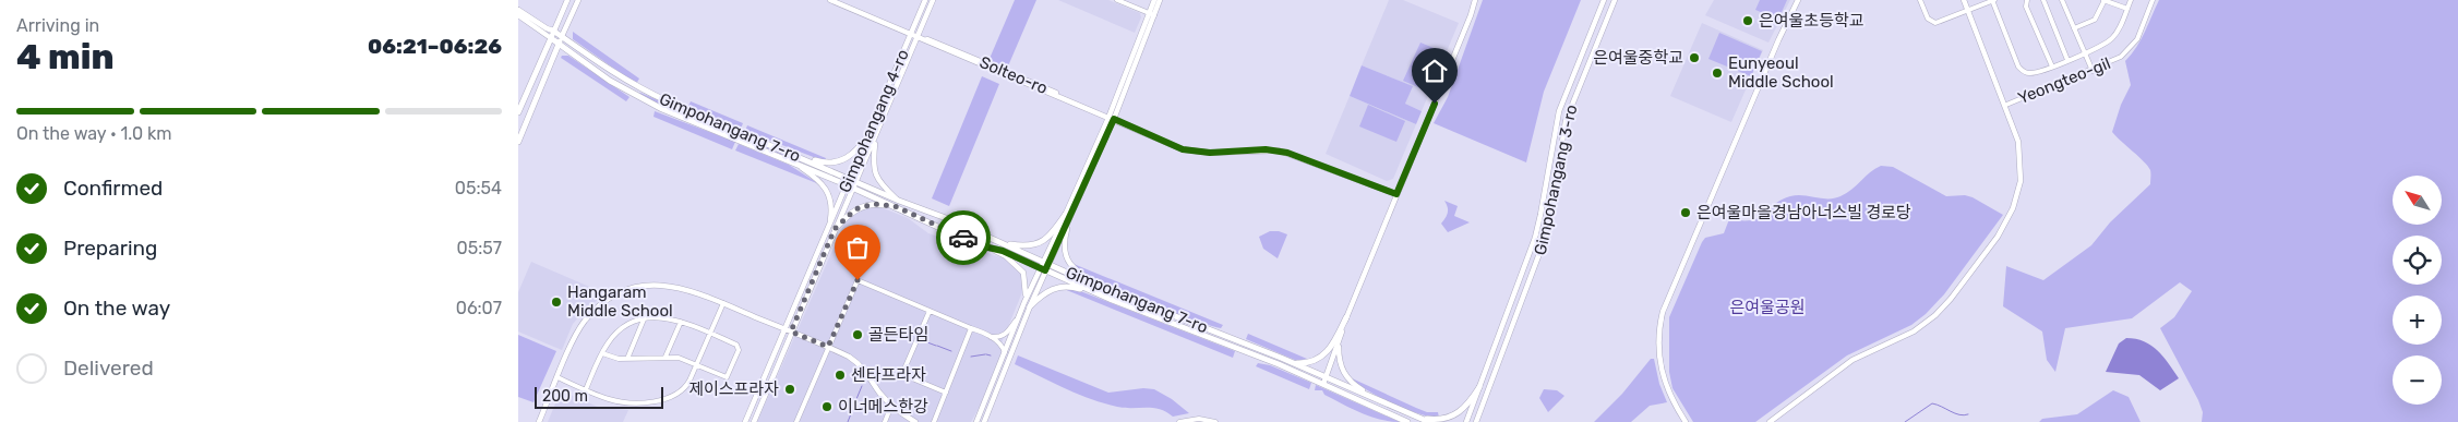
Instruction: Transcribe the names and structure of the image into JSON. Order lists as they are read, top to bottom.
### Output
{
  "streets": {
    "main road": ["Gimpohangang 7-ro"],
    "street": [
      "Solteo-ro",
      "Yeongteo-gil",
      "Gimpohangang 4-ro",
      "Gimpohangang 3-ro"
    ]
  },
  "crossings": [
    ["Solteo-ro", "Gimpohangang 4-ro"],
    ["Gimpohangang 4-ro", "Gimpohangang 7-ro"]
  ],
  "parks": ["은여울공원"],
  "places": [
    "은여울초등학교",
    "은여울중학교",
    "Eunyeoul Middle School",
    "은여울마을경남아너스빌 경로당",
    "Hangaram Middle School",
    "골든타임",
    "센타프라자",
    "제이스프라자",
    "이너메스한강"
  ],
  "scale_bar": "200 m",
  "north": "top left",
  "page": {
    "heading": ["4 min", "Arriving in", "06:21–06:26"],
    "bar": "On the way · 1.0 km",
    "list": [
      ["Confirmed", "05:54"],
      ["Preparing", "05:57"],
      ["On the way", "06:07"],
      "Delivered"
    ],
    "map_buttons": ["+", "−"],
    "scale": "200 m"
  }
}
